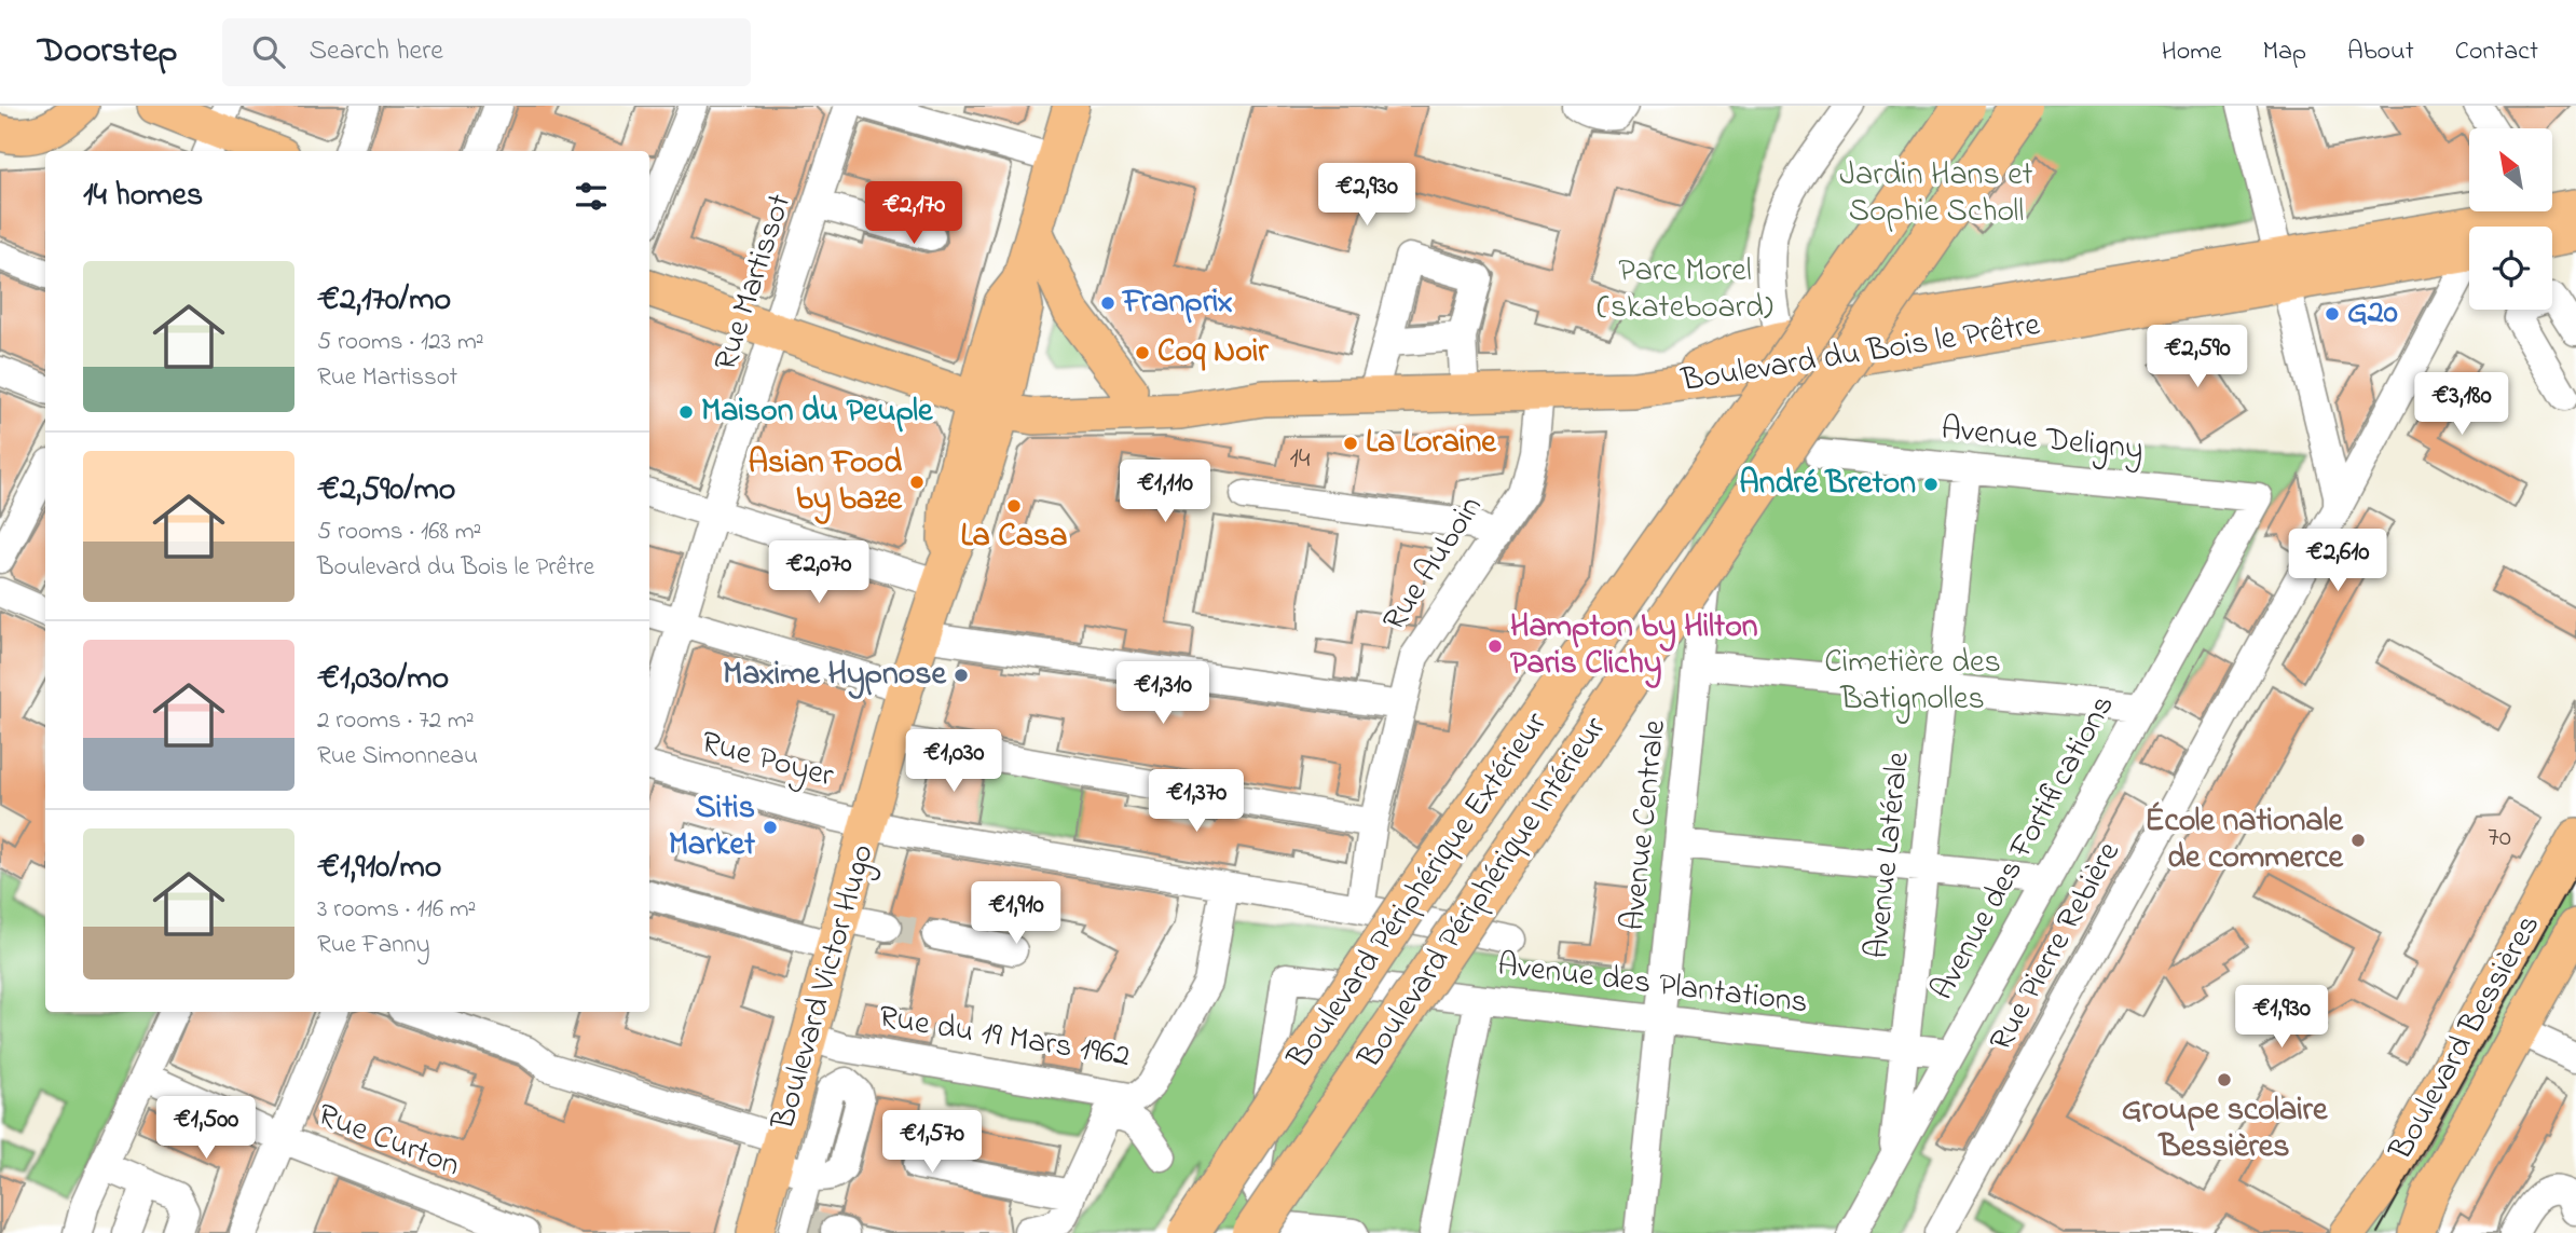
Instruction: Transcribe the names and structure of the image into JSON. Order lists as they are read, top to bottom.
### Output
{
  "streets": {
    "highway": ["Boulevard Périphérique Extérieur", "Boulevard Périphérique Intérieur"],
    "main road": ["Boulevard du Bois le Prêtre", "Boulevard Victor Hugo", "Boulevard Bessières"],
    "street": [
      "Rue Martissot",
      "Avenue Deligny",
      "Rue Auboin",
      "Rue Poyer",
      "Avenue Centrale",
      "Avenue des Fortifications",
      "Avenue Latérale",
      "Rue Pierre Rebière",
      "Avenue des Plantations",
      "Rue du 19 Mars 1962",
      "Rue Curton"
    ]
  },
  "crossings": [
    ["Avenue Deligny", "Avenue des Fortifications"],
    ["Avenue Deligny", "Avenue Latérale"],
    ["Rue Auboin", "Rue Poyer"],
    ["Rue Poyer", "Boulevard Victor Hugo"],
    ["Rue Poyer", "Rue du 19 Mars 1962"],
    ["Avenue Centrale", "Avenue des Plantations"],
    ["Avenue des Fortifications", "Avenue Latérale"],
    ["Avenue des Fortifications", "Avenue des Plantations"],
    ["Avenue Latérale", "Avenue des Plantations"],
    ["Boulevard Périphérique Intérieur", "Avenue des Plantations"],
    ["Boulevard Victor Hugo", "Rue du 19 Mars 1962"]
  ],
  "parks": ["Jardin Hans et Sophie Scholl", "Parc Morel (skateboard)", "Cimetière des Batignolles"],
  "places": [
    "Franprix",
    "G20",
    "Coq Noir",
    "Maison du Peuple",
    "La Loraine",
    "Asian Food by baze",
    "André Breton",
    "La Casa",
    "Hampton by Hilton Paris Clichy",
    "Maxime Hypnose",
    "Sitis Market",
    "École nationale de commerce",
    "Groupe scolaire Bessières"
  ],
  "house_numbers": ["14", "70"],
  "north": "top left",
  "page": {
    "header": "Doorstep",
    "search": "Search here",
    "nav": [
      "Home",
      "Map",
      "About",
      "Contact"
    ],
    "heading": "14 homes",
    "price": [
      "€2,930",
      "€2,170",
      "€2,590",
      "€3,180",
      "€1,110",
      "€2,610",
      "€2,070",
      "€1,310",
      "€1,030",
      "€1,370",
      "€1,910",
      "€1,930",
      "€1,500",
      "€1,570"
    ],
    "list": [
      {
        "name": "€2,170/mo",
        "note": "5 rooms · 123 m² · Rue Martissot"
      },
      {
        "name": "€2,590/mo",
        "note": "5 rooms · 168 m² · Boulevard du Bois le Prêtre"
      },
      {
        "name": "€1,030/mo",
        "note": "2 rooms · 72 m² · Rue Simonneau"
      },
      {
        "name": "€1,910/mo",
        "note": "3 rooms · 116 m² · Rue Fanny"
      }
    ]
  }
}
